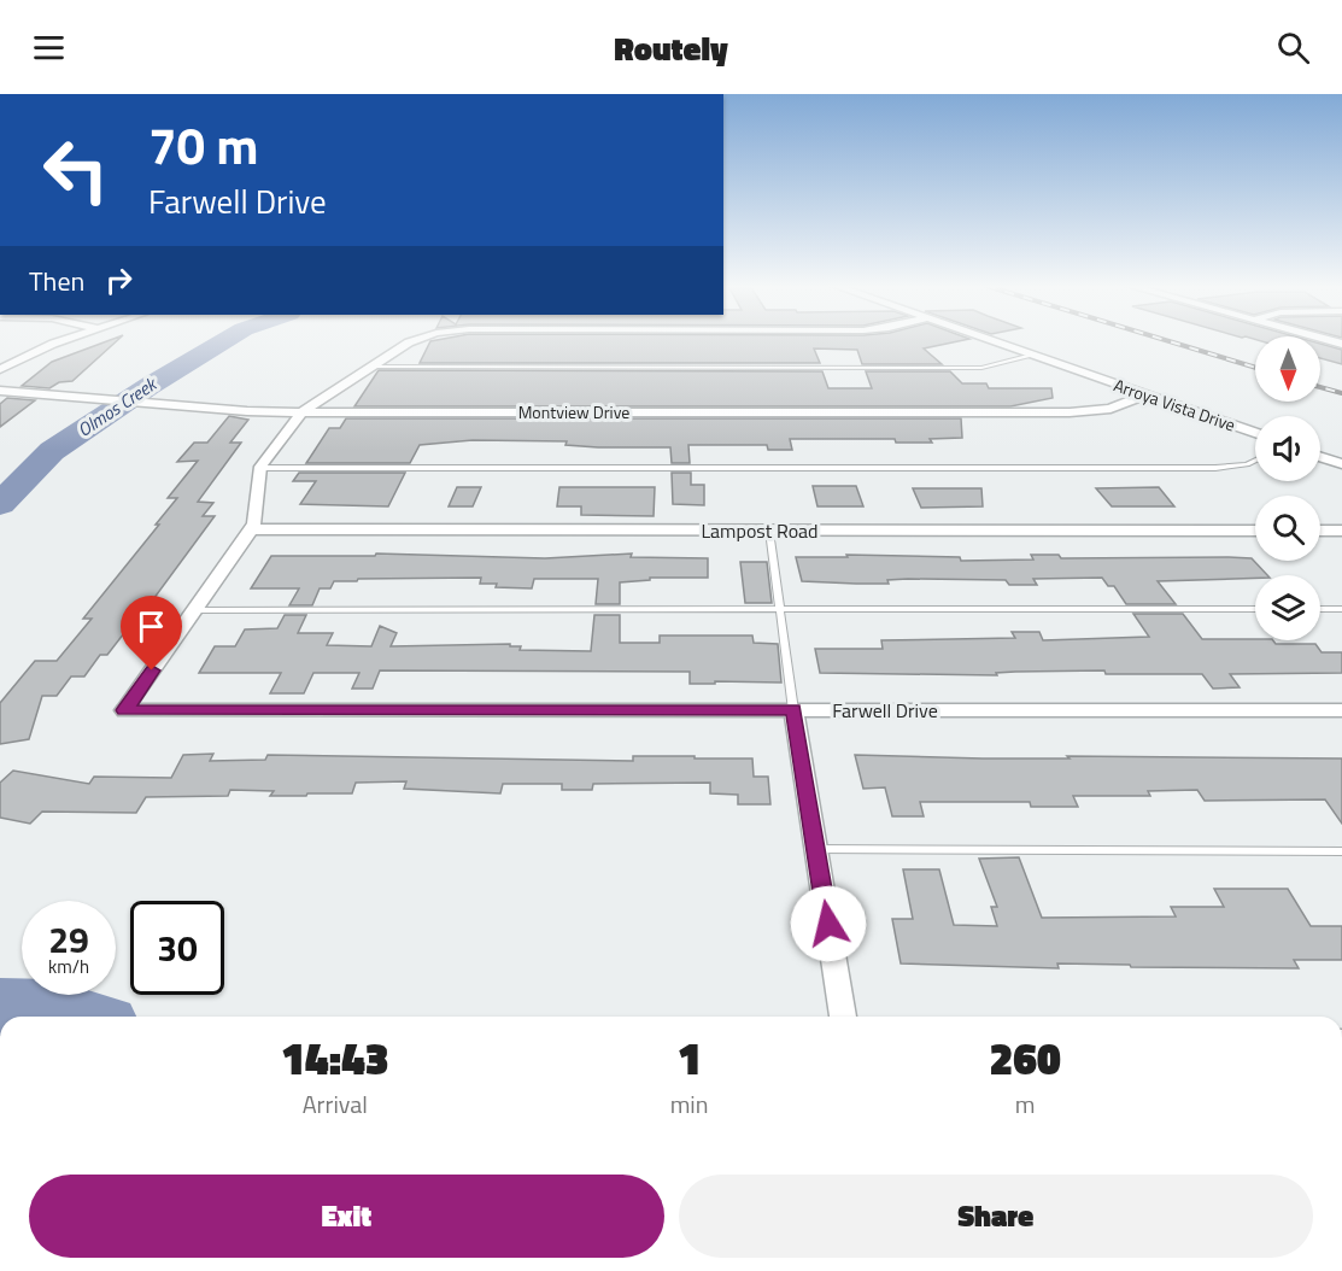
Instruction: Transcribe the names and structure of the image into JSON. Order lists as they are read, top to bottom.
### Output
{
  "streets": {
    "street": [
      "Arroya Vista Drive",
      "Montview Drive",
      "Lampost Road",
      "Farwell Drive"
    ]
  },
  "crossings": [
    ["Arroya Vista Drive", "Montview Drive"]
  ],
  "water": ["Olmos Creek"],
  "north": "bottom",
  "page": {
    "header": "Routely",
    "turn": ["70 m", "Farwell Drive"],
    "then": "Then",
    "speed": "29 km/h",
    "limit": "30",
    "eta": [
      "14:43",
      "Arrival",
      "1",
      "min",
      "260",
      "m"
    ],
    "buttons": ["Exit", "Share"]
  }
}
